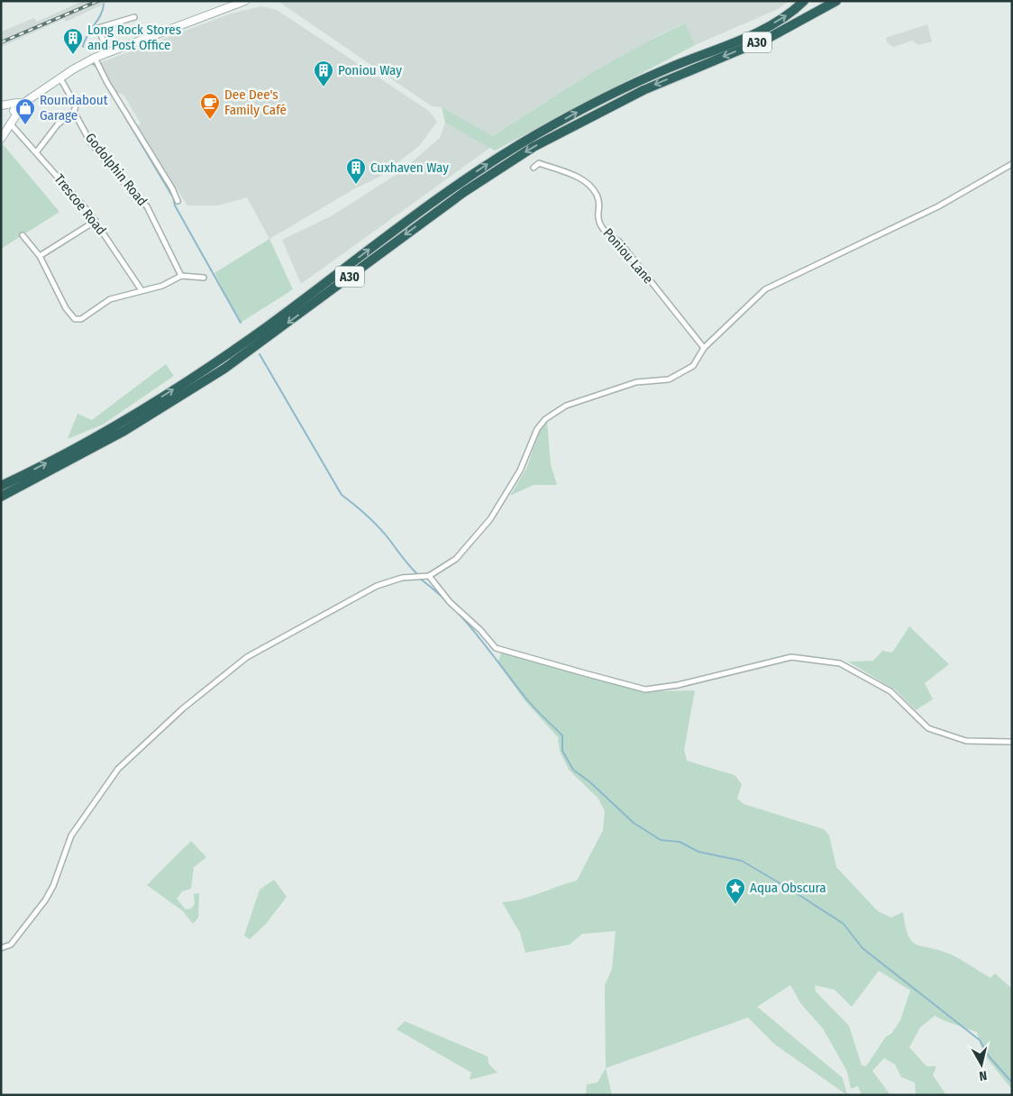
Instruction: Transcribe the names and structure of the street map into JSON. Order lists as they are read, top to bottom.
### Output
{
  "streets": {
    "highway": ["A30"],
    "street": ["Godolphin Road", "Trescoe Road", "Poniou Lane"]
  },
  "places": {
    "building": ["Long Rock Stores and Post Office", "Poniou Way", "Cuxhaven Way"],
    "cafe": ["Dee Dee's Family Café"],
    "shop": ["Roundabout Garage"],
    "place": ["Aqua Obscura"]
  },
  "north": "bottom"
}
